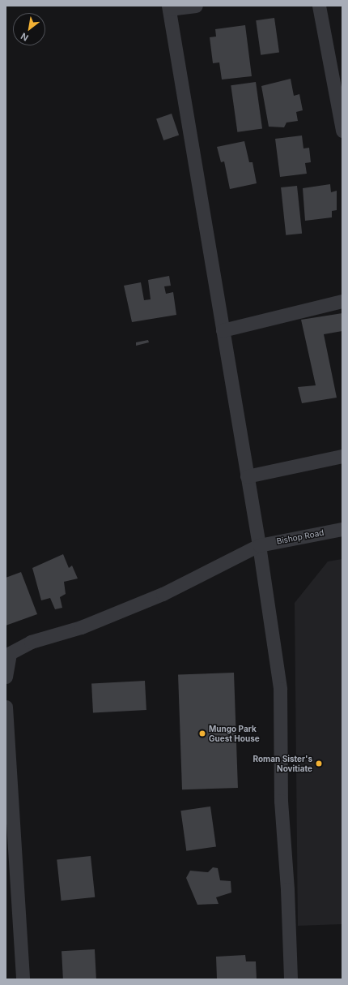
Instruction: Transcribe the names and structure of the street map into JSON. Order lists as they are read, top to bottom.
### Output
{
  "streets": {
    "street": ["Bishop Road"]
  },
  "places": ["Mungo Park Guest House", "Roman Sister's Novitiate"],
  "north": "bottom left"
}
